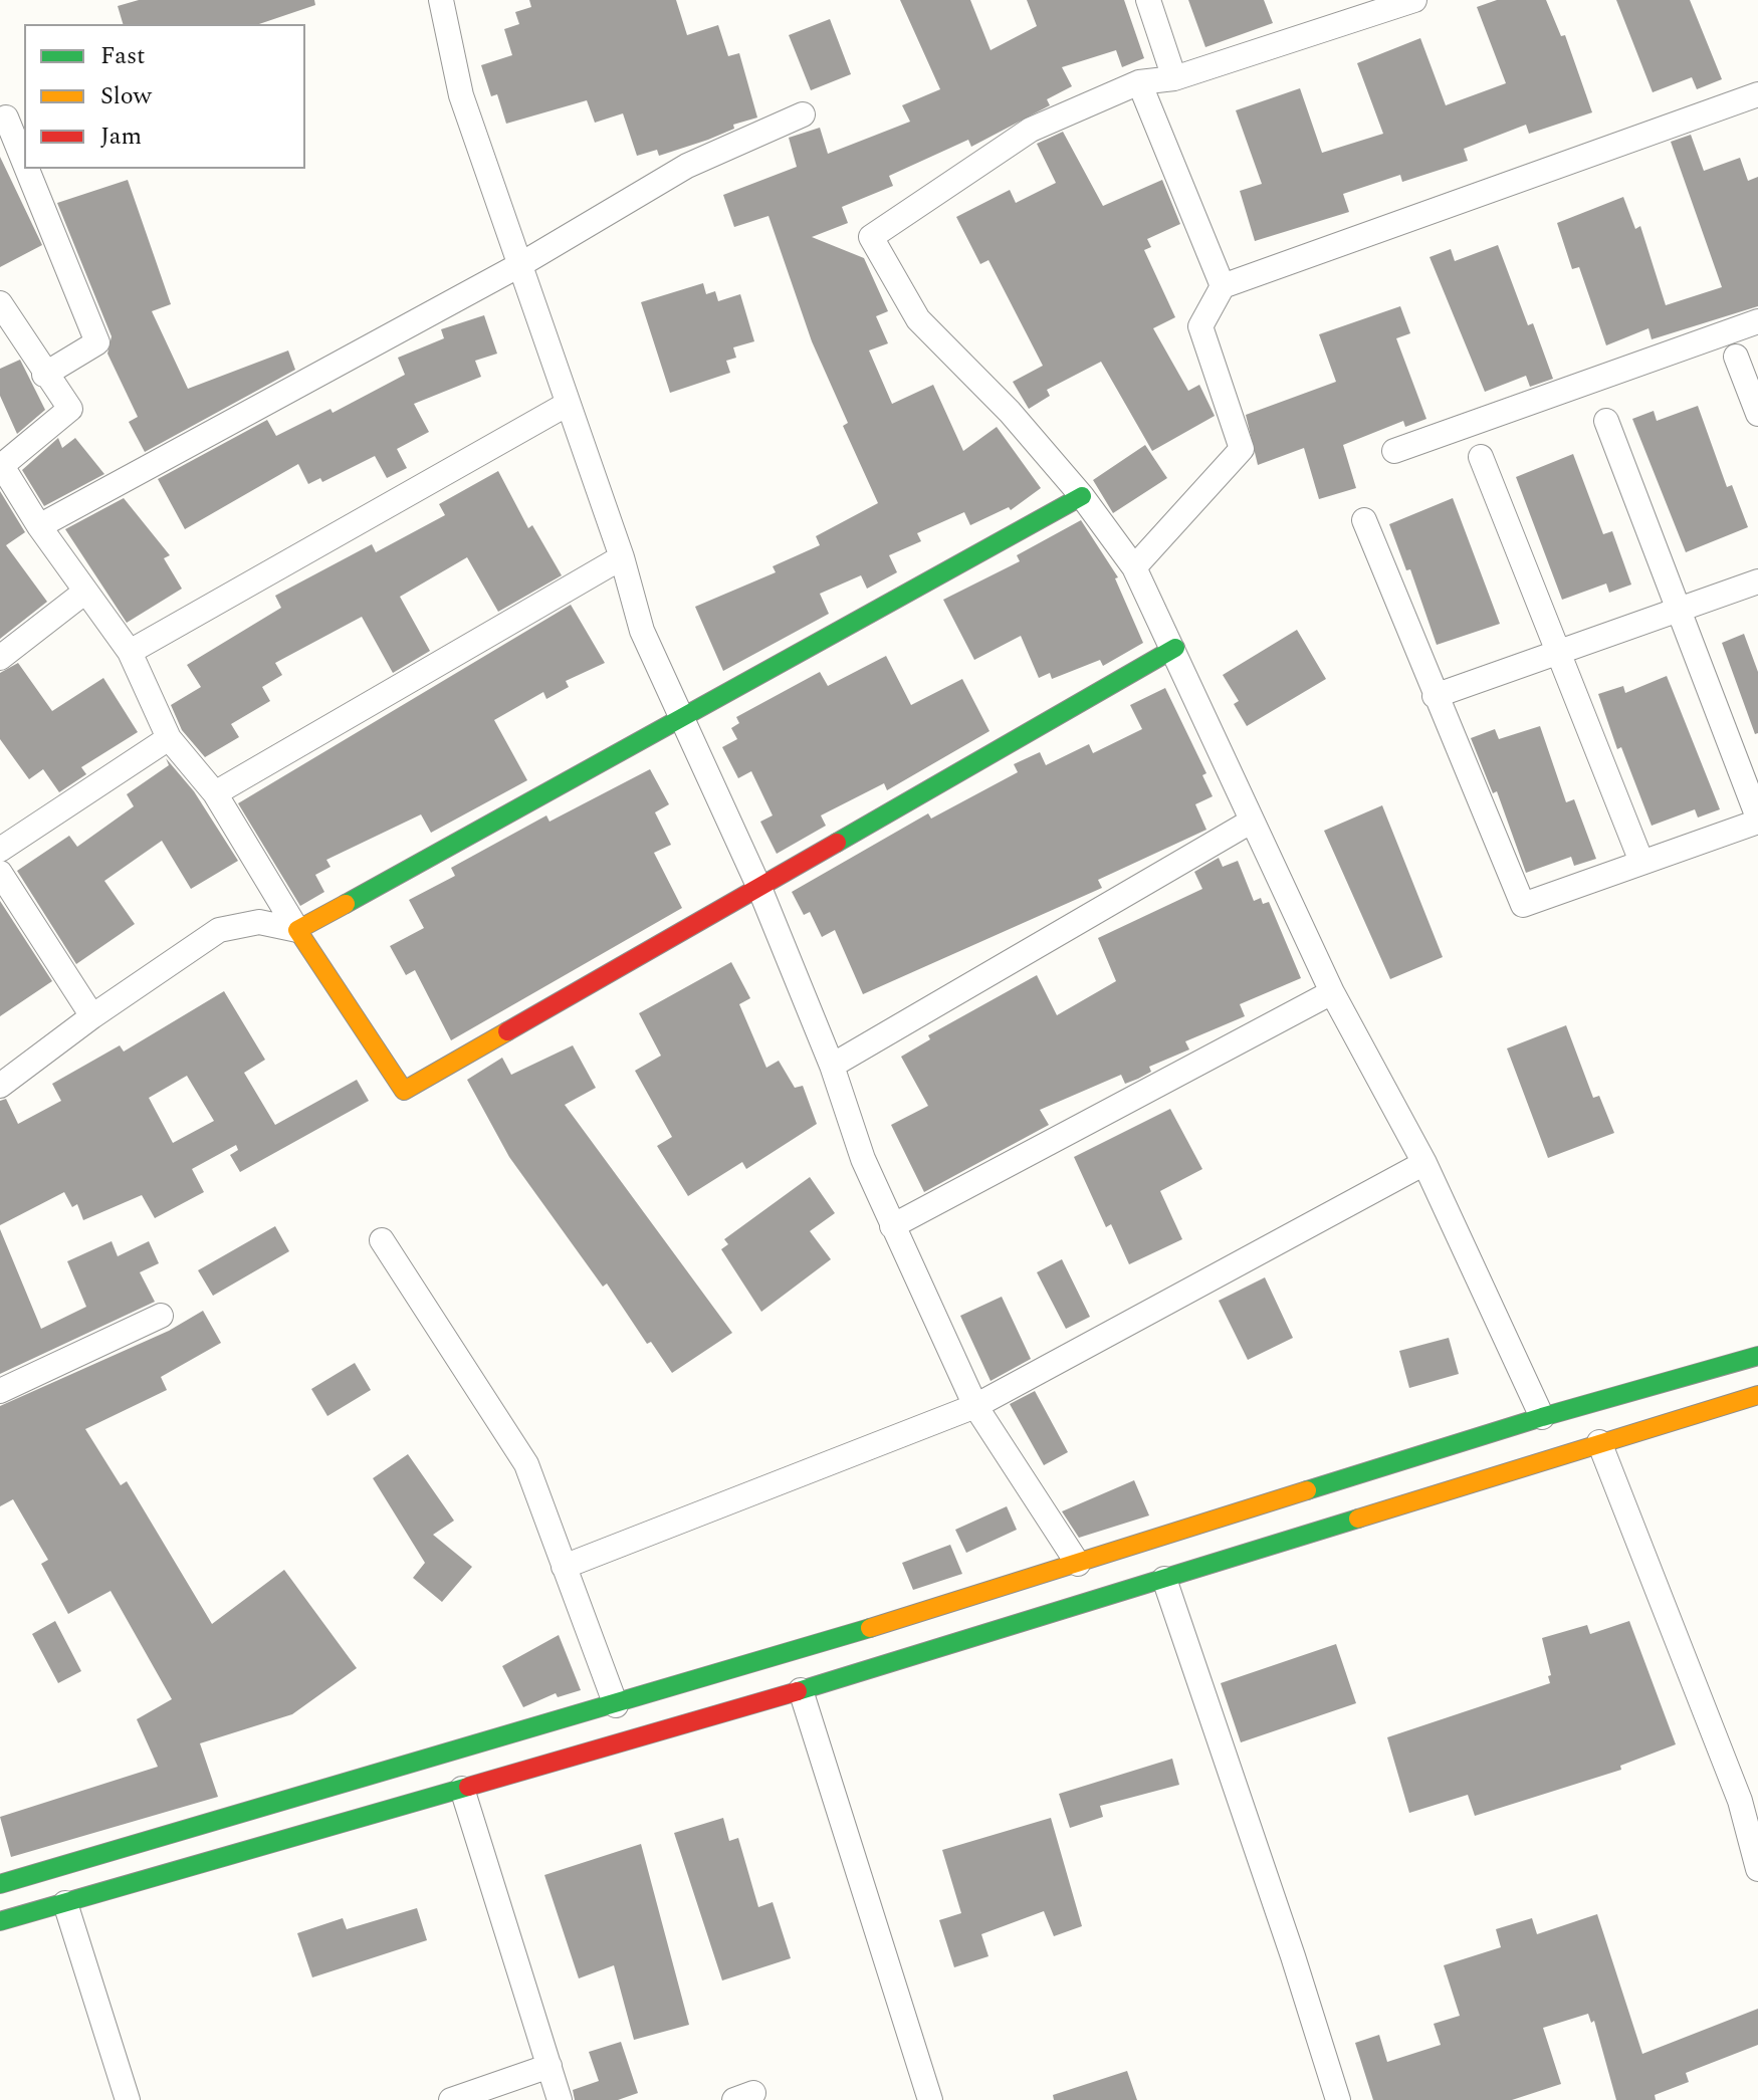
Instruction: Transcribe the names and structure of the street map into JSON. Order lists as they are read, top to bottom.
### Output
{
  "legend": ["Fast", "Slow", "Jam"]
}
